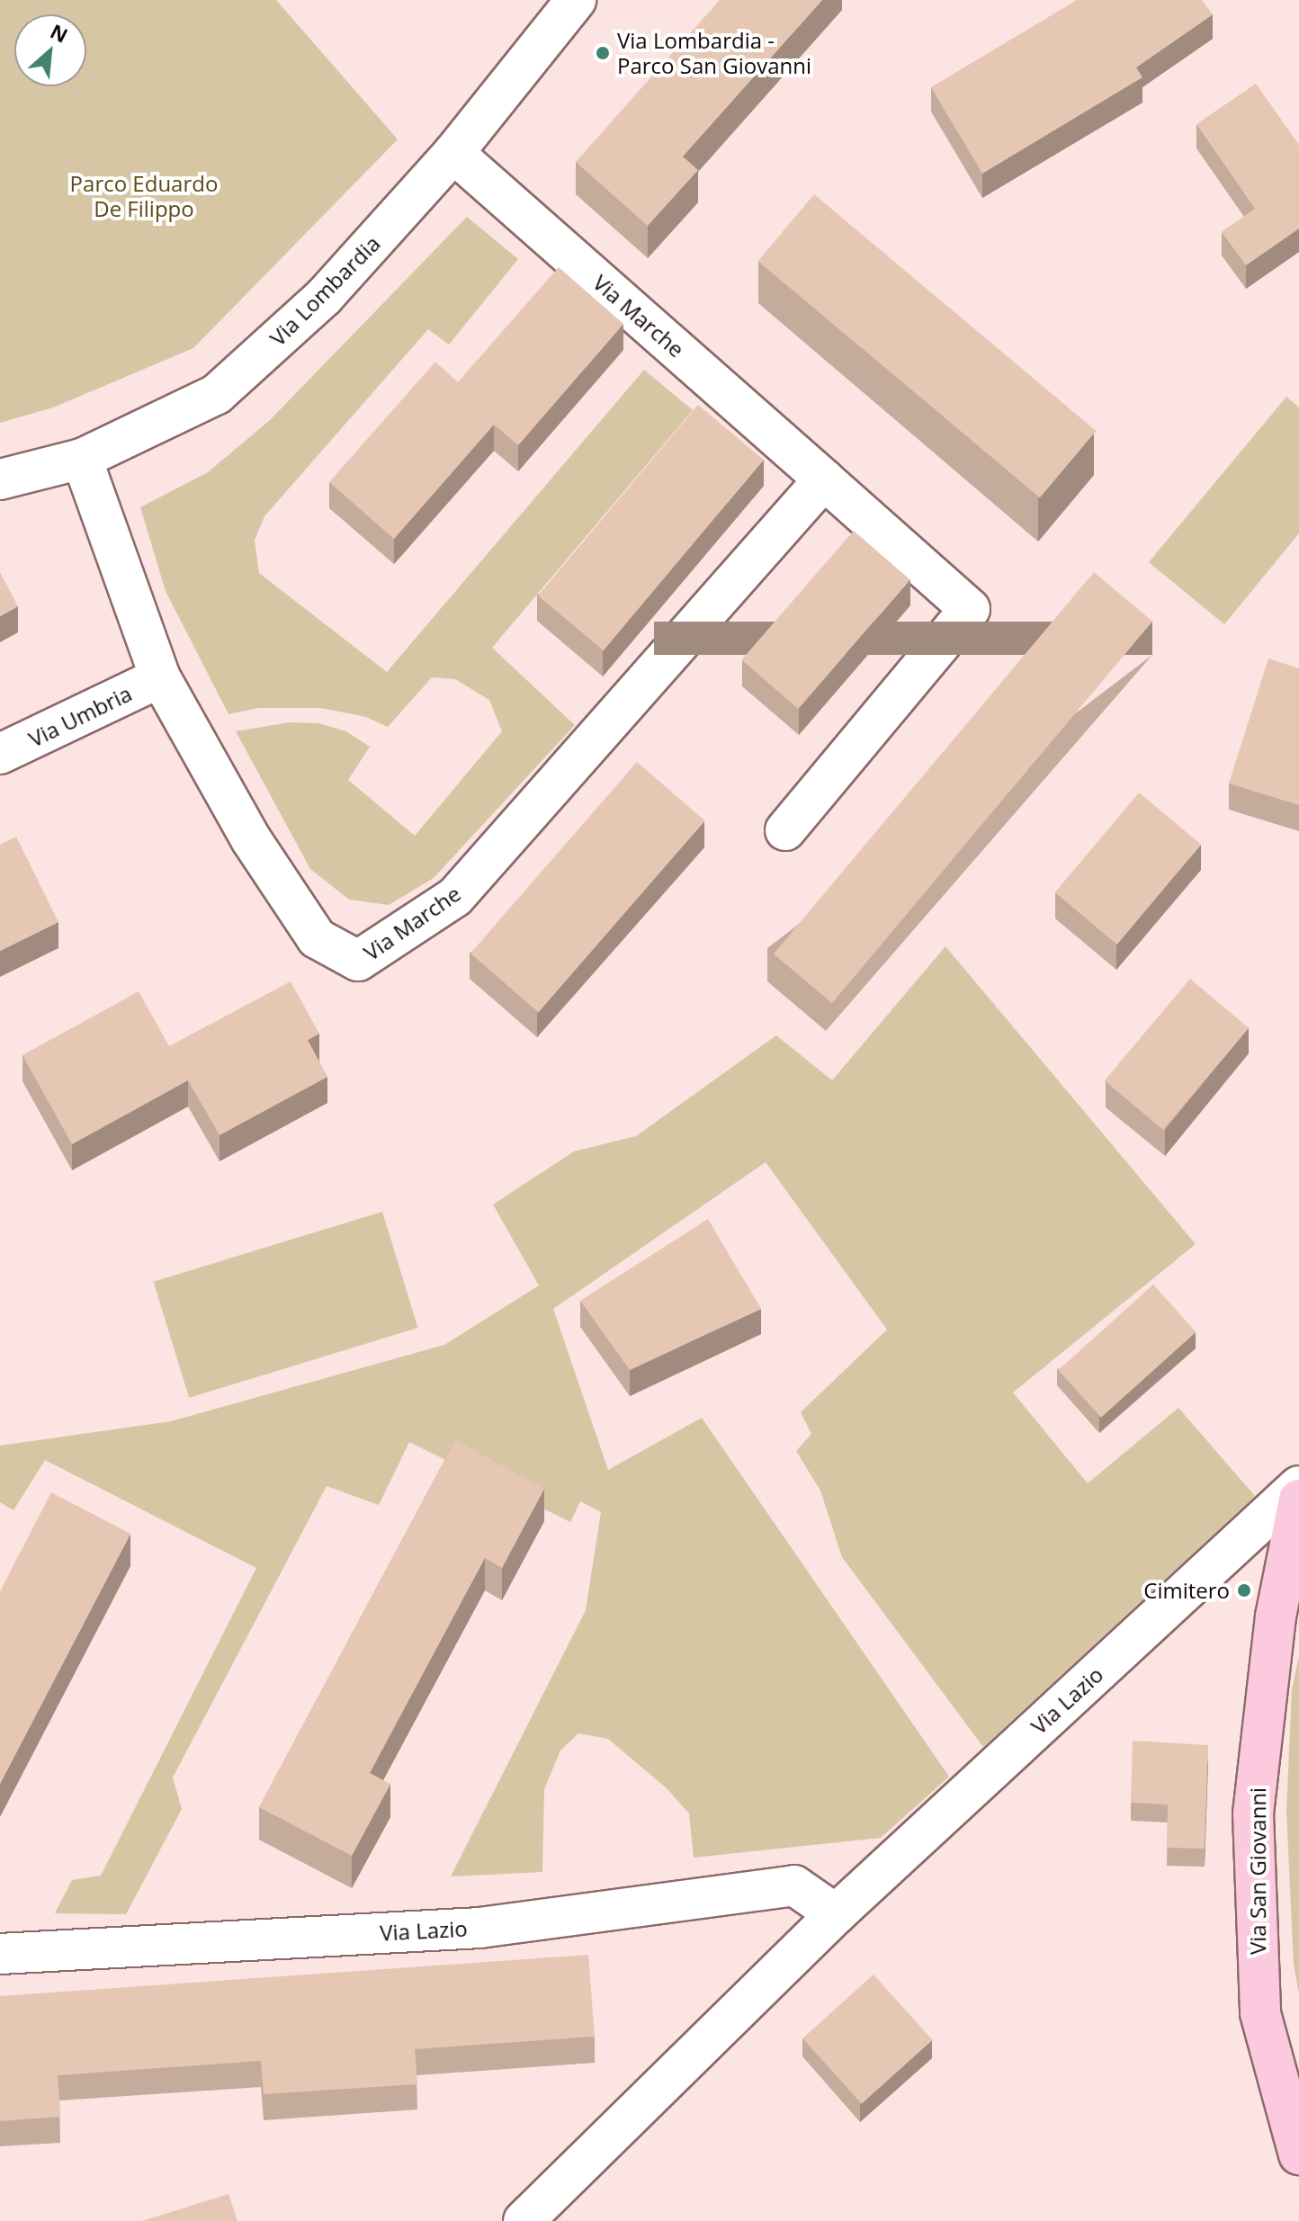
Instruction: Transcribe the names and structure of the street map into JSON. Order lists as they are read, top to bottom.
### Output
{
  "streets": {
    "main road": ["Via San Giovanni"],
    "street": [
      "Via Lombardia",
      "Via Marche",
      "Via Umbria",
      "Via Lazio"
    ]
  },
  "crossings": [
    ["Via Lombardia", "Via Marche"],
    ["Via Marche", "Via Umbria"]
  ],
  "parks": ["Parco Eduardo De Filippo"],
  "places": ["Via Lombardia - Parco San Giovanni", "Cimitero"],
  "north": "top right"
}
